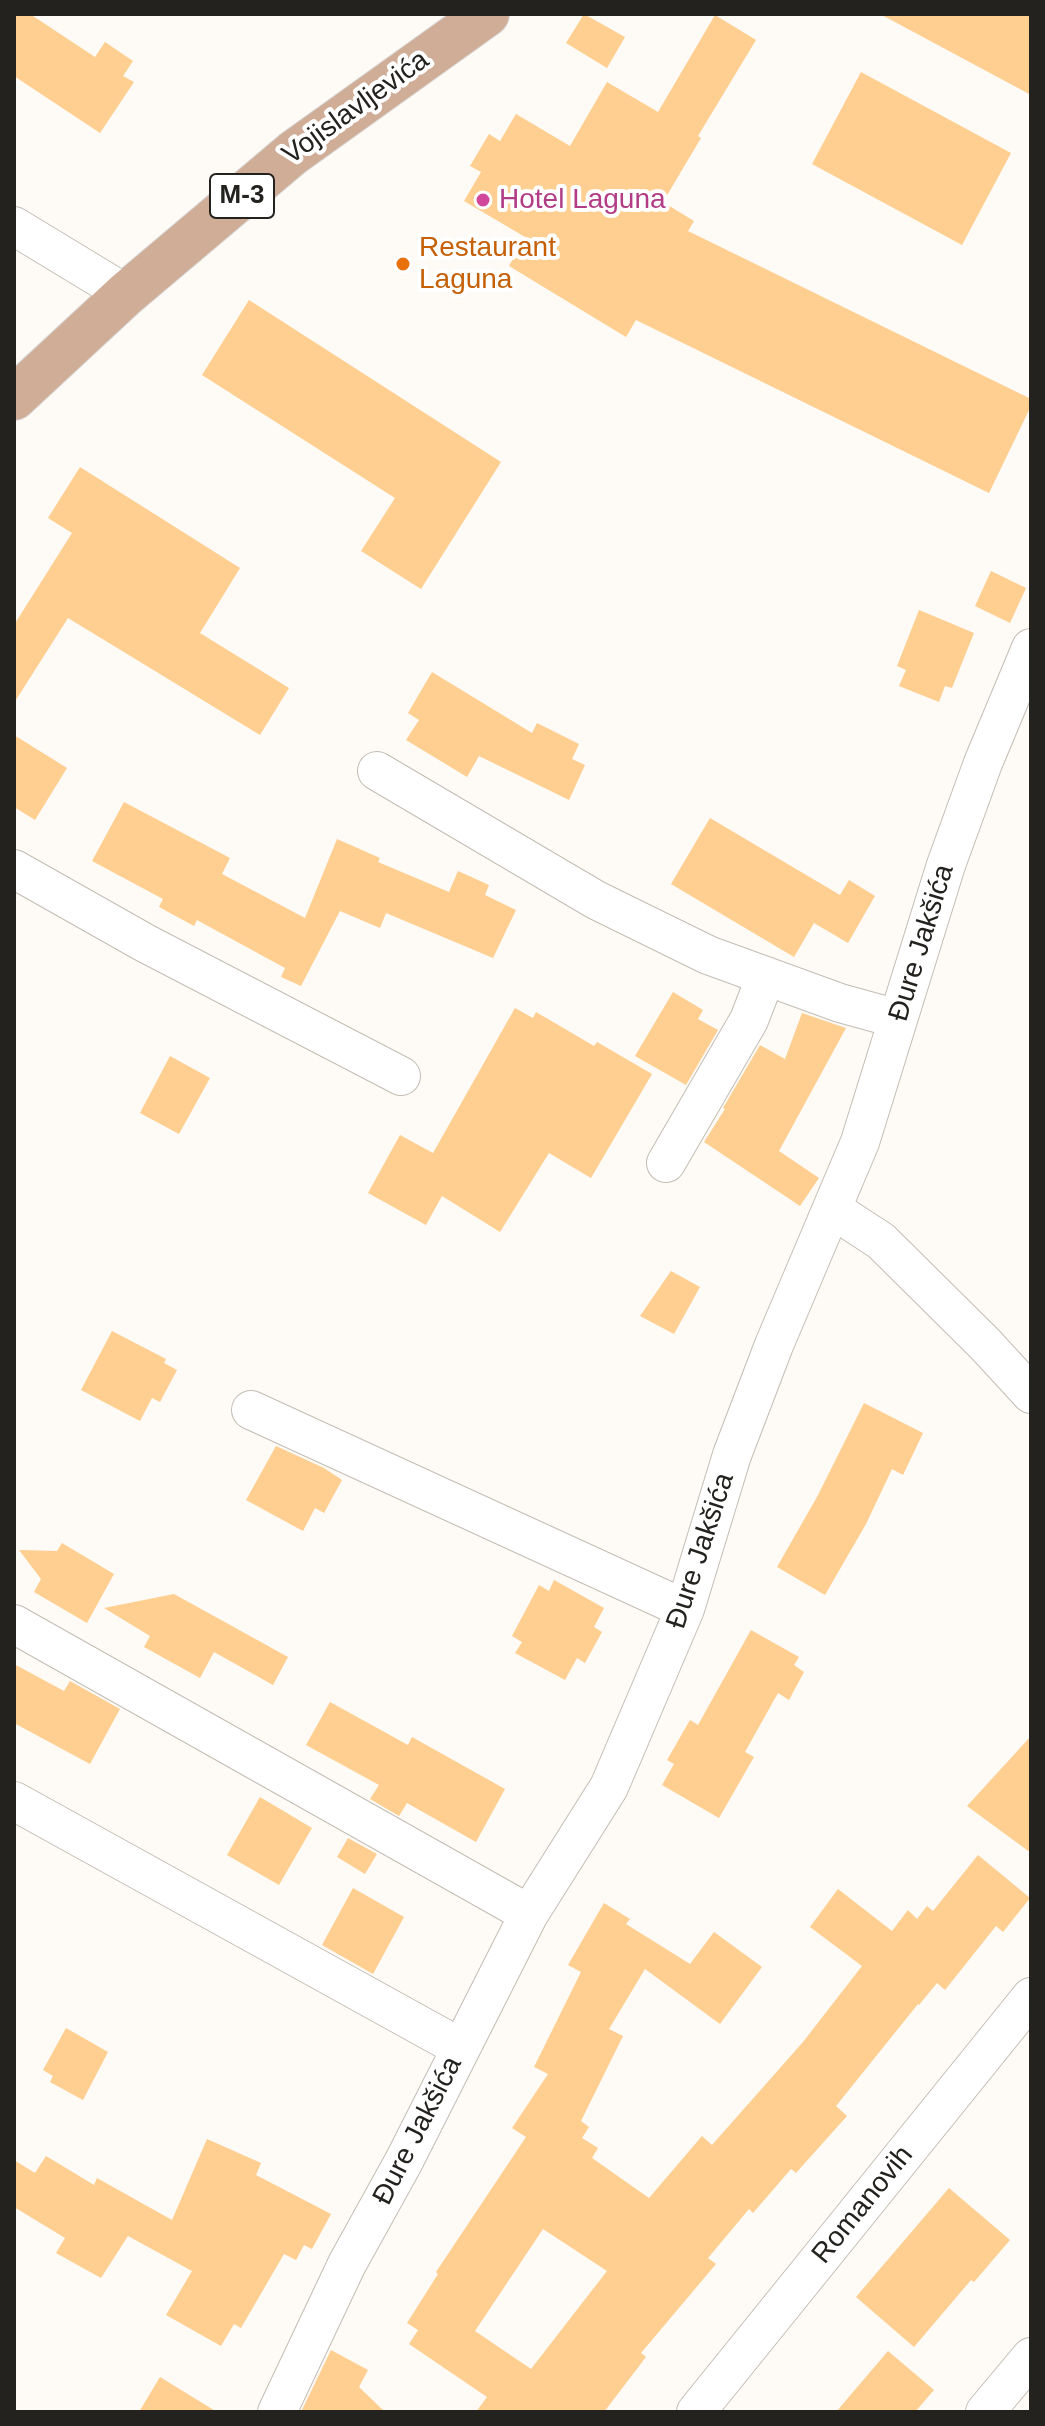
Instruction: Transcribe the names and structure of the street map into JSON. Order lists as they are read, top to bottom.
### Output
{
  "streets": {
    "main road": ["Vojislavljevića", "M-3"],
    "street": ["Đure Jakšića", "Romanovih"]
  },
  "places": ["Hotel Laguna", "Restaurant Laguna"]
}
